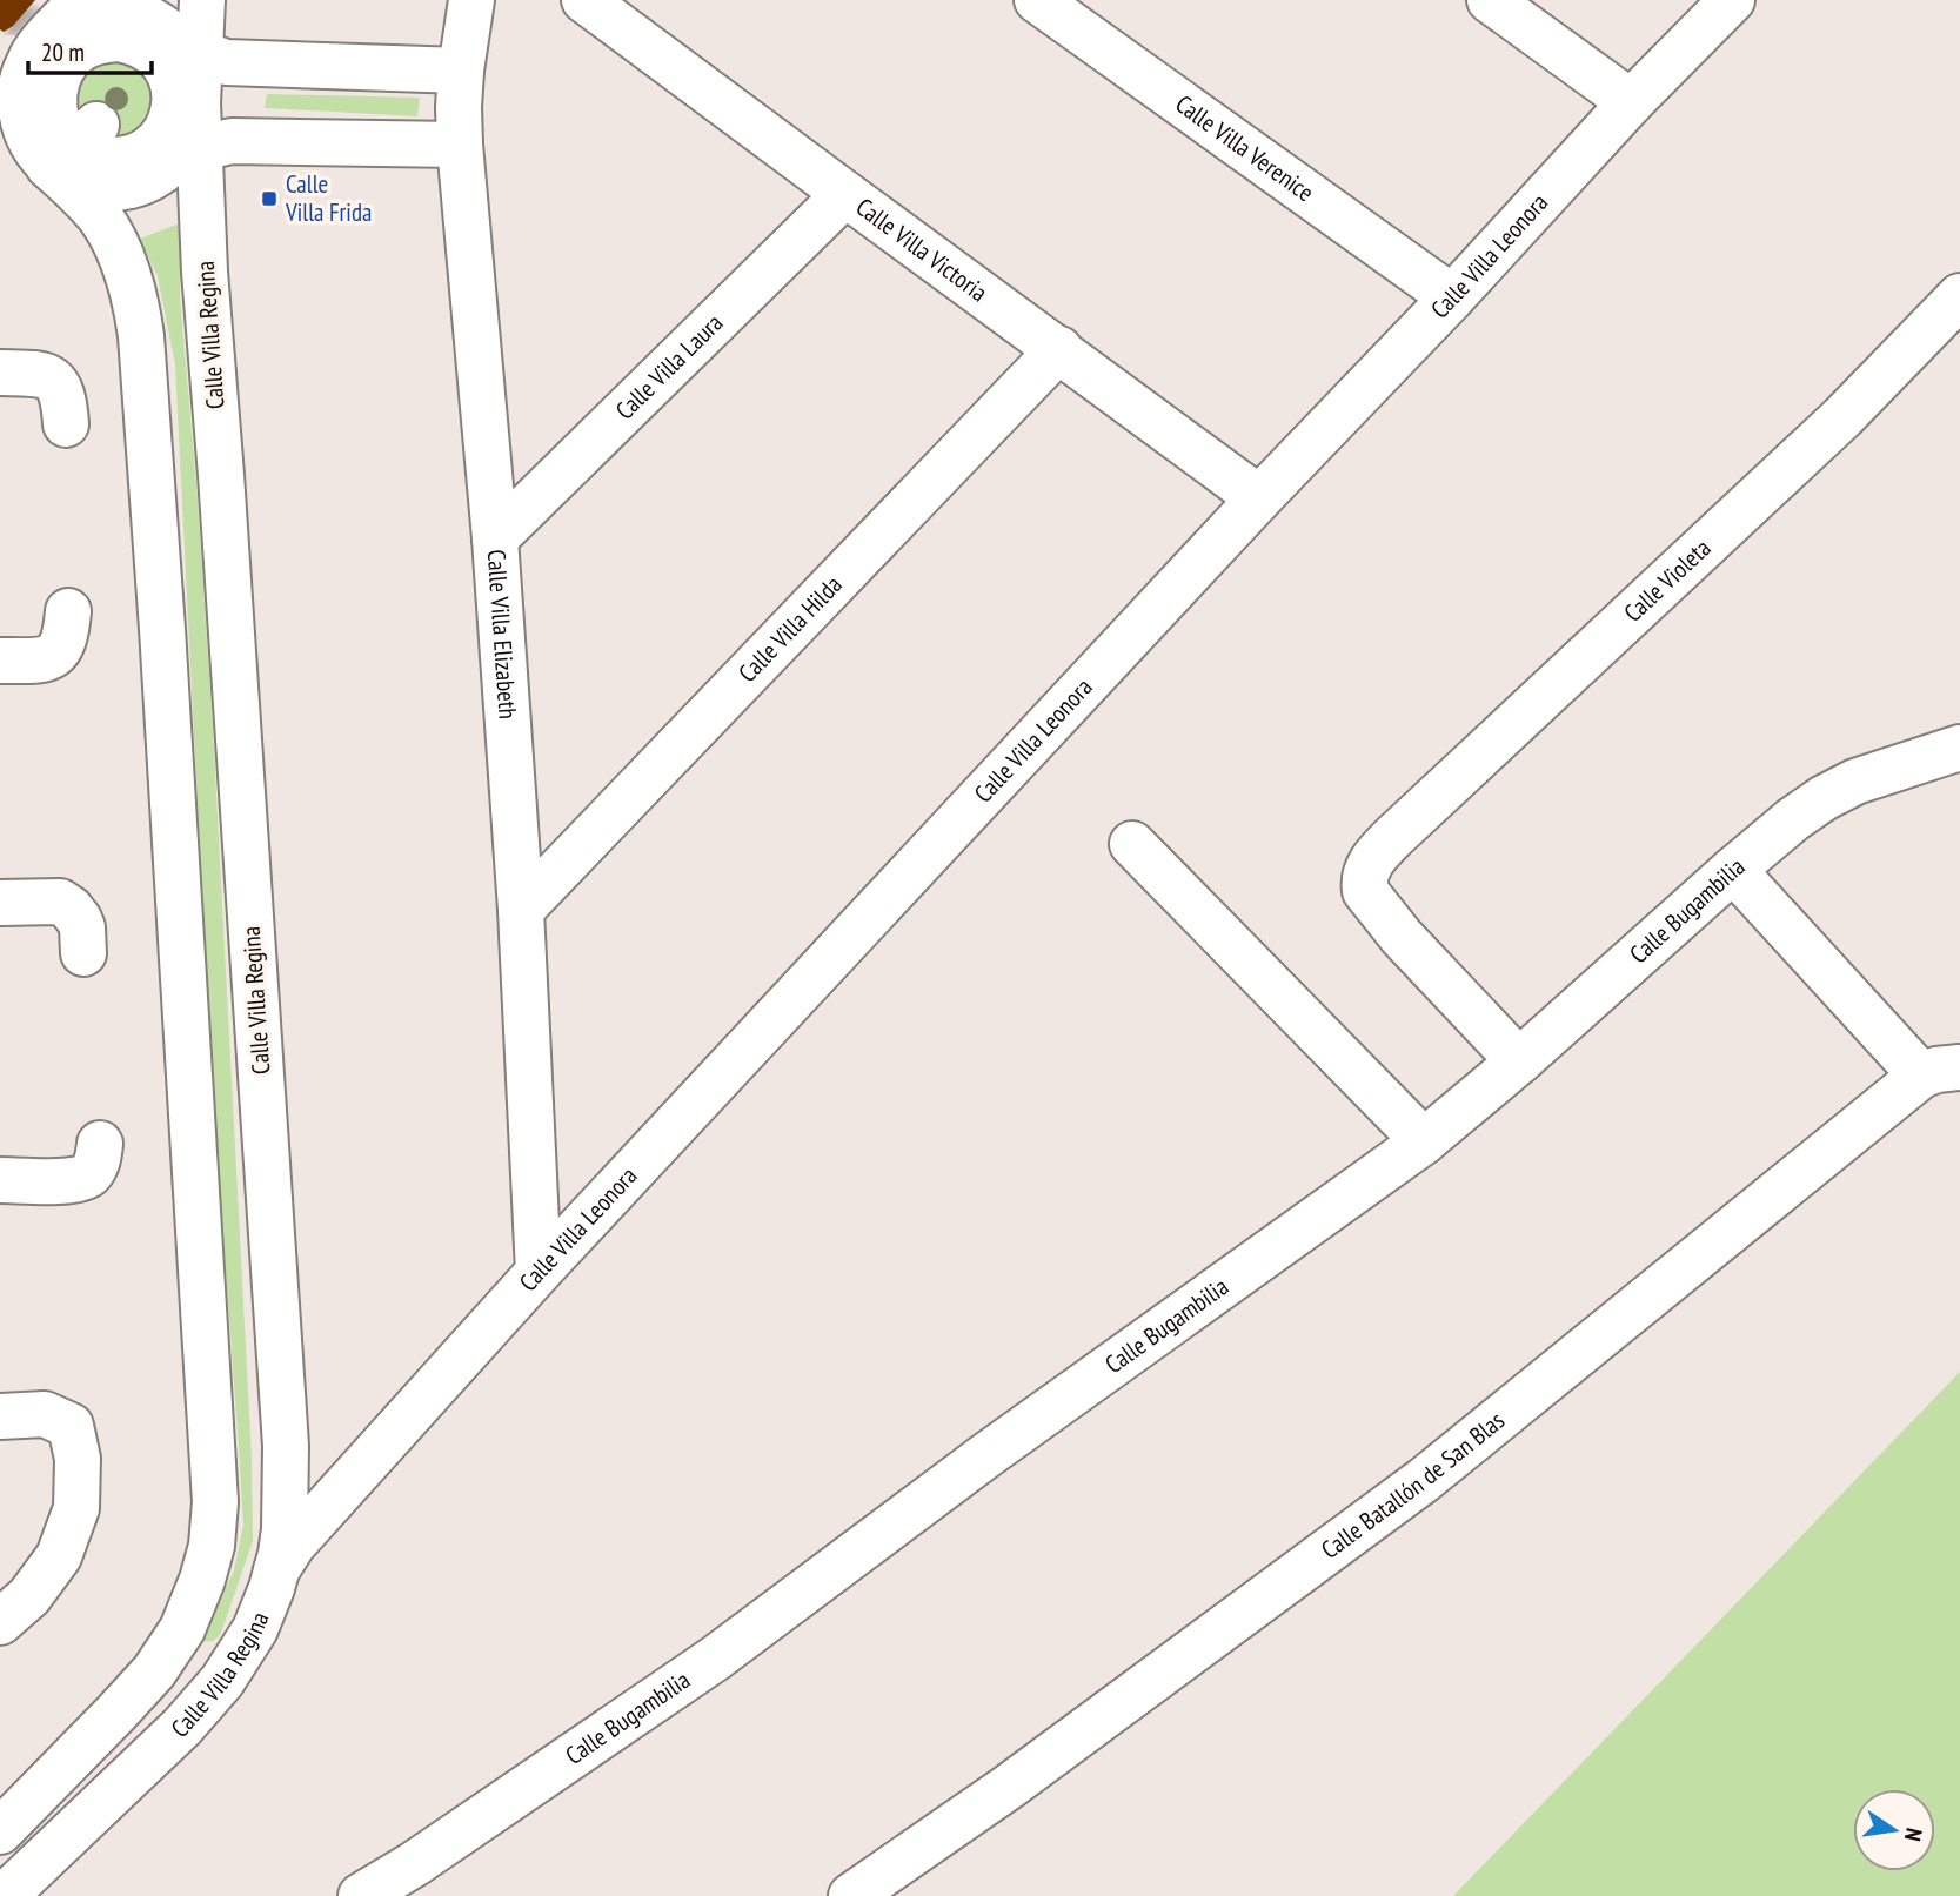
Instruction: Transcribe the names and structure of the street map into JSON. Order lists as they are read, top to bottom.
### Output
{
  "streets": {
    "street": [
      "Calle Villa Verenice",
      "Calle Villa Victoria",
      "Calle Villa Leonora",
      "Calle Villa Regina",
      "Calle Villa Laura",
      "Calle Violeta",
      "Calle Villa Hilda",
      "Calle Villa Elizabeth",
      "Calle Bugambilia",
      "Calle Batallón de San Blas"
    ]
  },
  "crossings": [
    ["Calle Villa Verenice", "Calle Villa Leonora"],
    ["Calle Villa Victoria", "Calle Villa Leonora"],
    ["Calle Villa Victoria", "Calle Villa Laura"],
    ["Calle Villa Victoria", "Calle Villa Hilda"],
    ["Calle Villa Leonora", "Calle Villa Regina"],
    ["Calle Villa Leonora", "Calle Villa Elizabeth"],
    ["Calle Villa Laura", "Calle Villa Elizabeth"],
    ["Calle Violeta", "Calle Bugambilia"],
    ["Calle Villa Hilda", "Calle Villa Elizabeth"]
  ],
  "places": {
    "transit": ["Calle Villa Frida"]
  },
  "scale_bar": "20 m",
  "north": "right"
}
